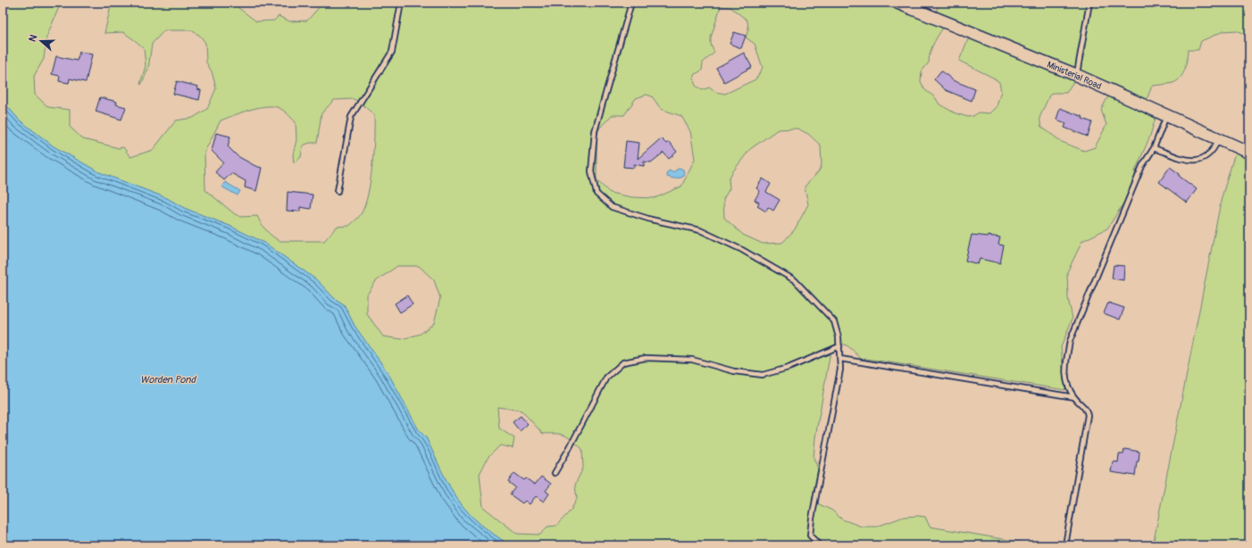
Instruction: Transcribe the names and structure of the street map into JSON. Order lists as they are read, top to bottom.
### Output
{
  "streets": {
    "main road": ["Ministerial Road"]
  },
  "water": ["Worden Pond"],
  "north": "left"
}
